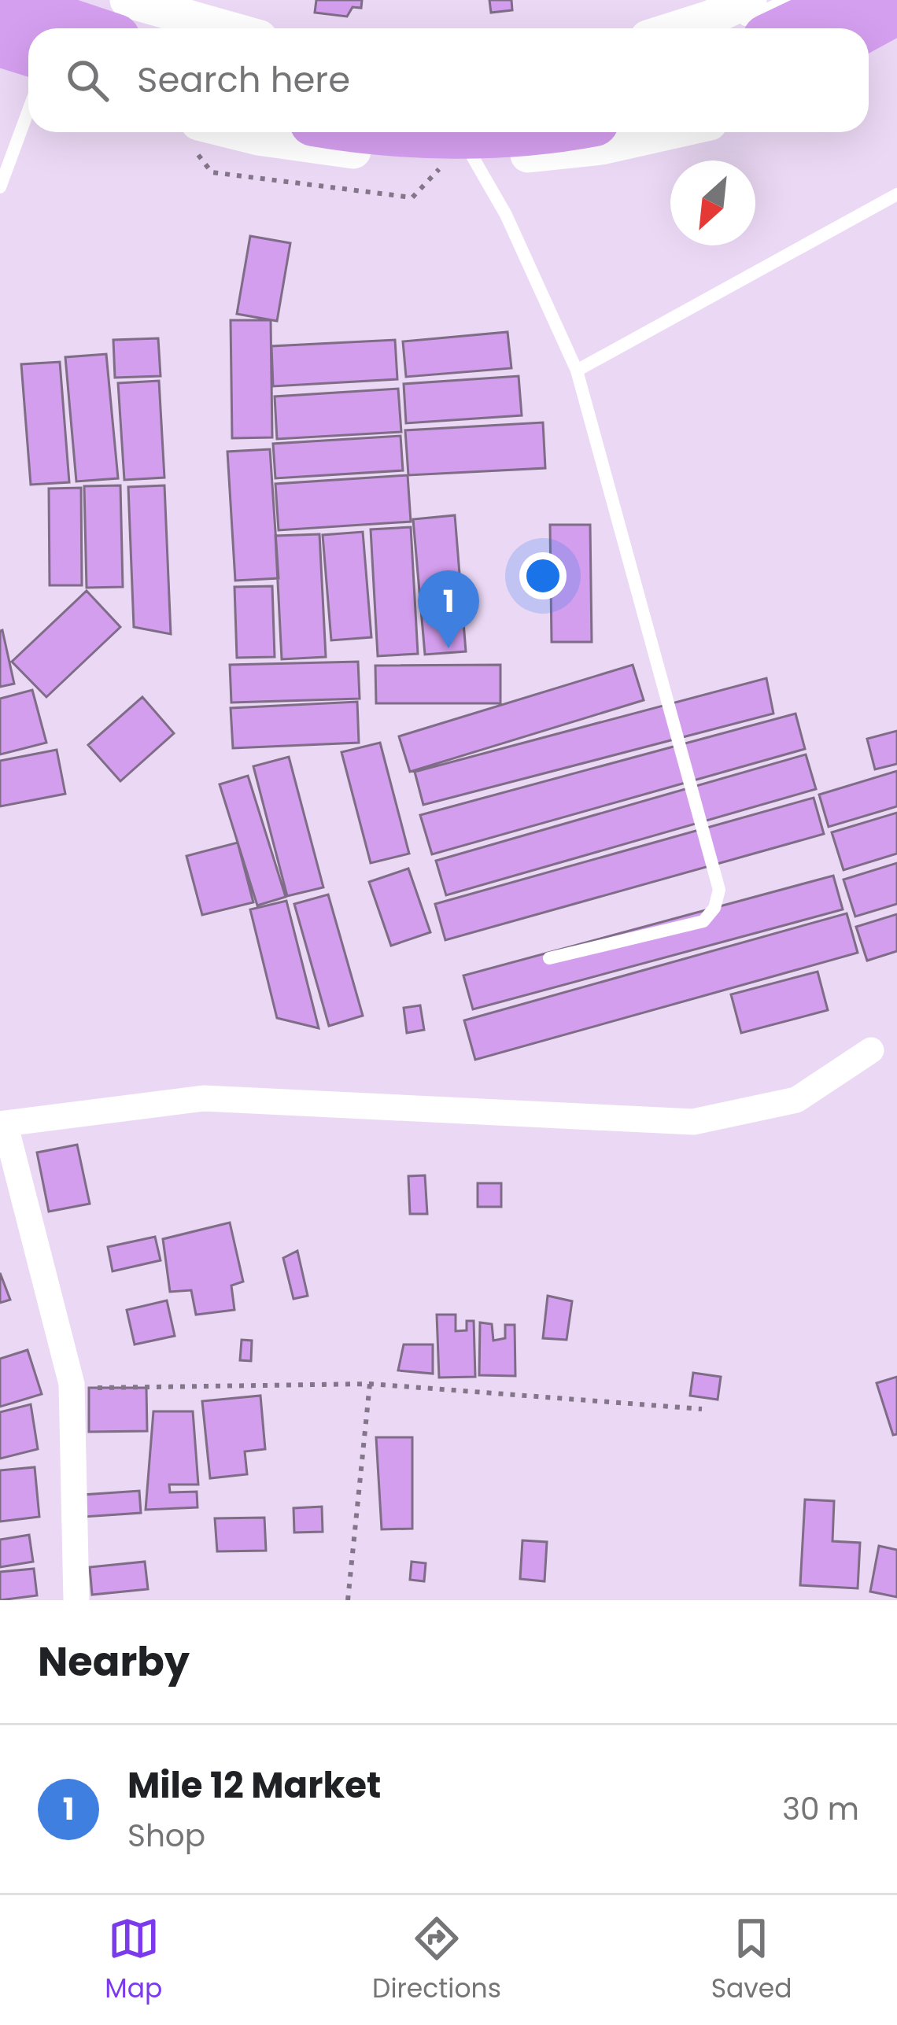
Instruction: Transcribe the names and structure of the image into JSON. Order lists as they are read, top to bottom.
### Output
{
  "north": "bottom left",
  "page": {
    "search": "Search here",
    "pins": "1",
    "heading": "Nearby",
    "list": [
      {
        "mark": "1",
        "name": "Mile 12 Market",
        "note": "Shop",
        "value": "30 m"
      }
    ],
    "nav": ["Map", "Directions", "Saved"]
  }
}
